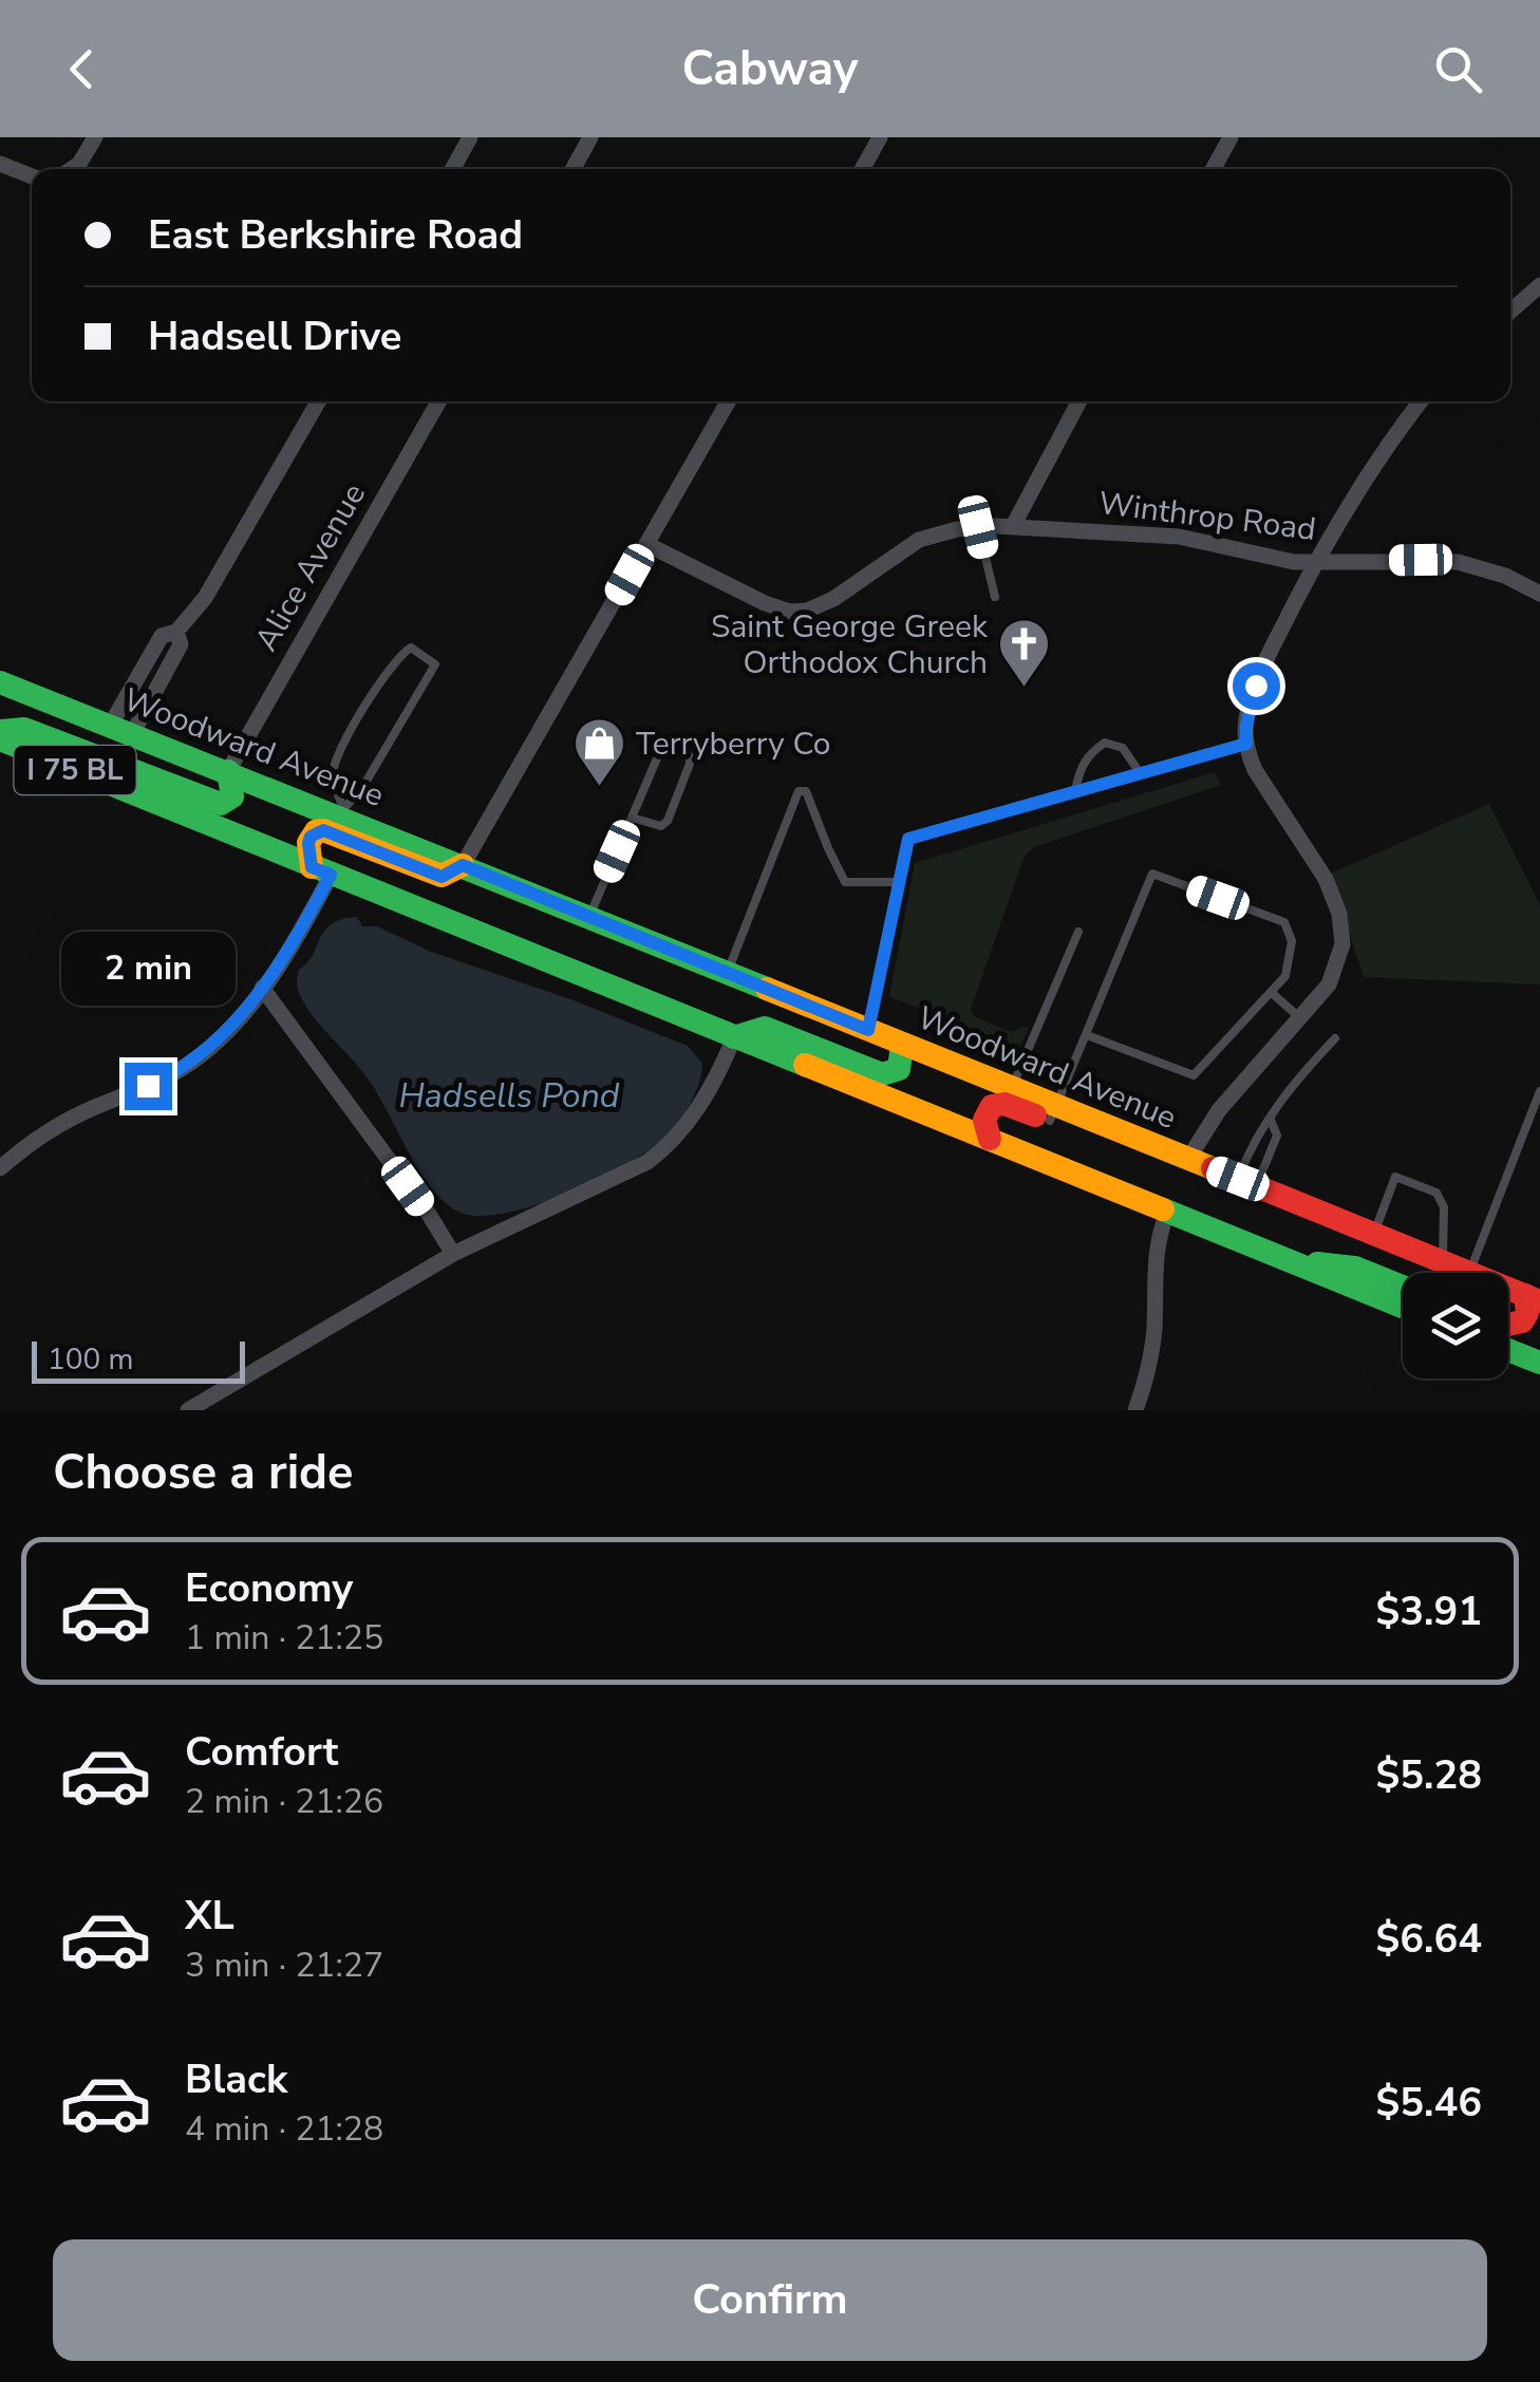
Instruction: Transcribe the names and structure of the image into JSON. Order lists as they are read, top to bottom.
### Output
{
  "streets": {
    "main road": ["Woodward Avenue", "I 75 BL"],
    "street": ["Winthrop Road", "Alice Avenue"]
  },
  "crossings": [
    ["Alice Avenue", "Woodward Avenue"]
  ],
  "water": ["Hadsells Pond"],
  "places": {
    "church": ["Saint George Greek Orthodox Church"],
    "shop": ["Terryberry Co"]
  },
  "scale_bar": "100 m",
  "page": {
    "header": "Cabway",
    "banner": ["East Berkshire Road", "Hadsell Drive"],
    "bubble": "2 min",
    "scale": "100 m",
    "heading": "Choose a ride",
    "list": [
      {
        "name": "Economy",
        "note": "1 min · 21:25",
        "value": "$3.91"
      },
      {
        "name": "Comfort",
        "note": "2 min · 21:26",
        "value": "$5.28"
      },
      {
        "name": "XL",
        "note": "3 min · 21:27",
        "value": "$6.64"
      },
      {
        "name": "Black",
        "note": "4 min · 21:28",
        "value": "$5.46"
      }
    ],
    "buttons": "Confirm"
  }
}
